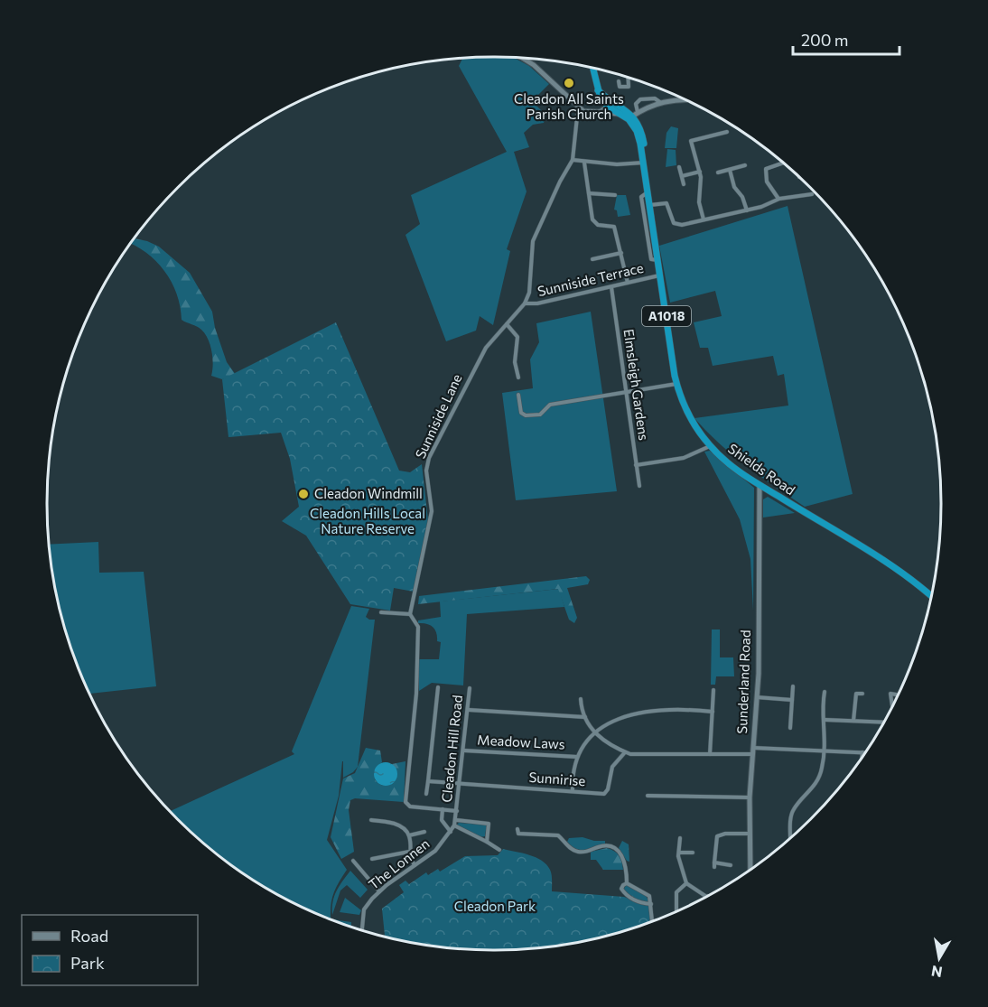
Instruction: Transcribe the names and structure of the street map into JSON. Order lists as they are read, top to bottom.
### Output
{
  "streets": {
    "highway": ["A1018", "Shields Road"],
    "street": [
      "Sunniside Terrace",
      "Elmsleigh Gardens",
      "Sunniside Lane",
      "Sunderland Road",
      "Meadow Laws",
      "Cleadon Hill Road",
      "Sunnirise",
      "The Lonnen"
    ]
  },
  "crossings": [
    ["Sunniside Terrace", "Elmsleigh Gardens"],
    ["Sunniside Terrace", "Sunniside Lane"],
    ["Sunniside Terrace", "Shields Road"],
    ["Sunniside Lane", "Cleadon Hill Road"],
    ["Sunniside Lane", "The Lonnen"],
    ["Shields Road", "Sunderland Road"],
    ["Meadow Laws", "Cleadon Hill Road"],
    ["Cleadon Hill Road", "Sunnirise"],
    ["Cleadon Hill Road", "The Lonnen"]
  ],
  "parks": ["Cleadon Hills Local Nature Reserve", "Cleadon Park"],
  "places": ["Cleadon All Saints Parish Church", "Cleadon Windmill"],
  "legend": ["Road", "Park"],
  "scale_bar": "200 m",
  "north": "bottom"
}
